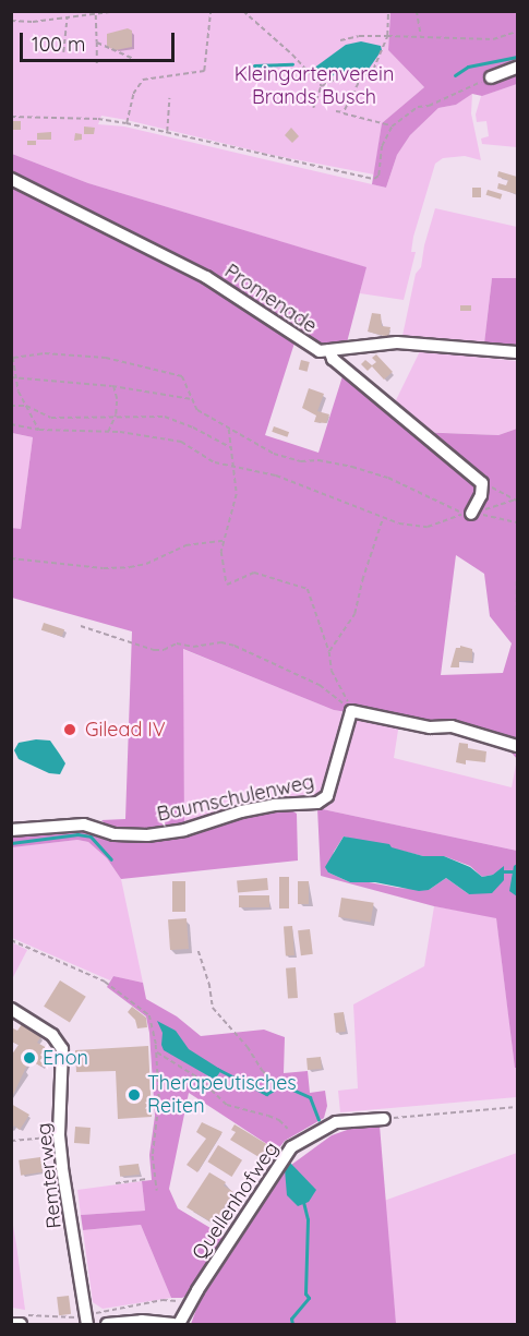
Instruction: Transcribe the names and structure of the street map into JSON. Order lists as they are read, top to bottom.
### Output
{
  "streets": {
    "street": [
      "Promenade",
      "Baumschulenweg",
      "Remterweg",
      "Quellenhofweg"
    ]
  },
  "parks": ["Kleingartenverein Brands Busch"],
  "places": ["Gilead IV", "Enon", "Therapeutisches Reiten"],
  "scale_bar": "100 m"
}
